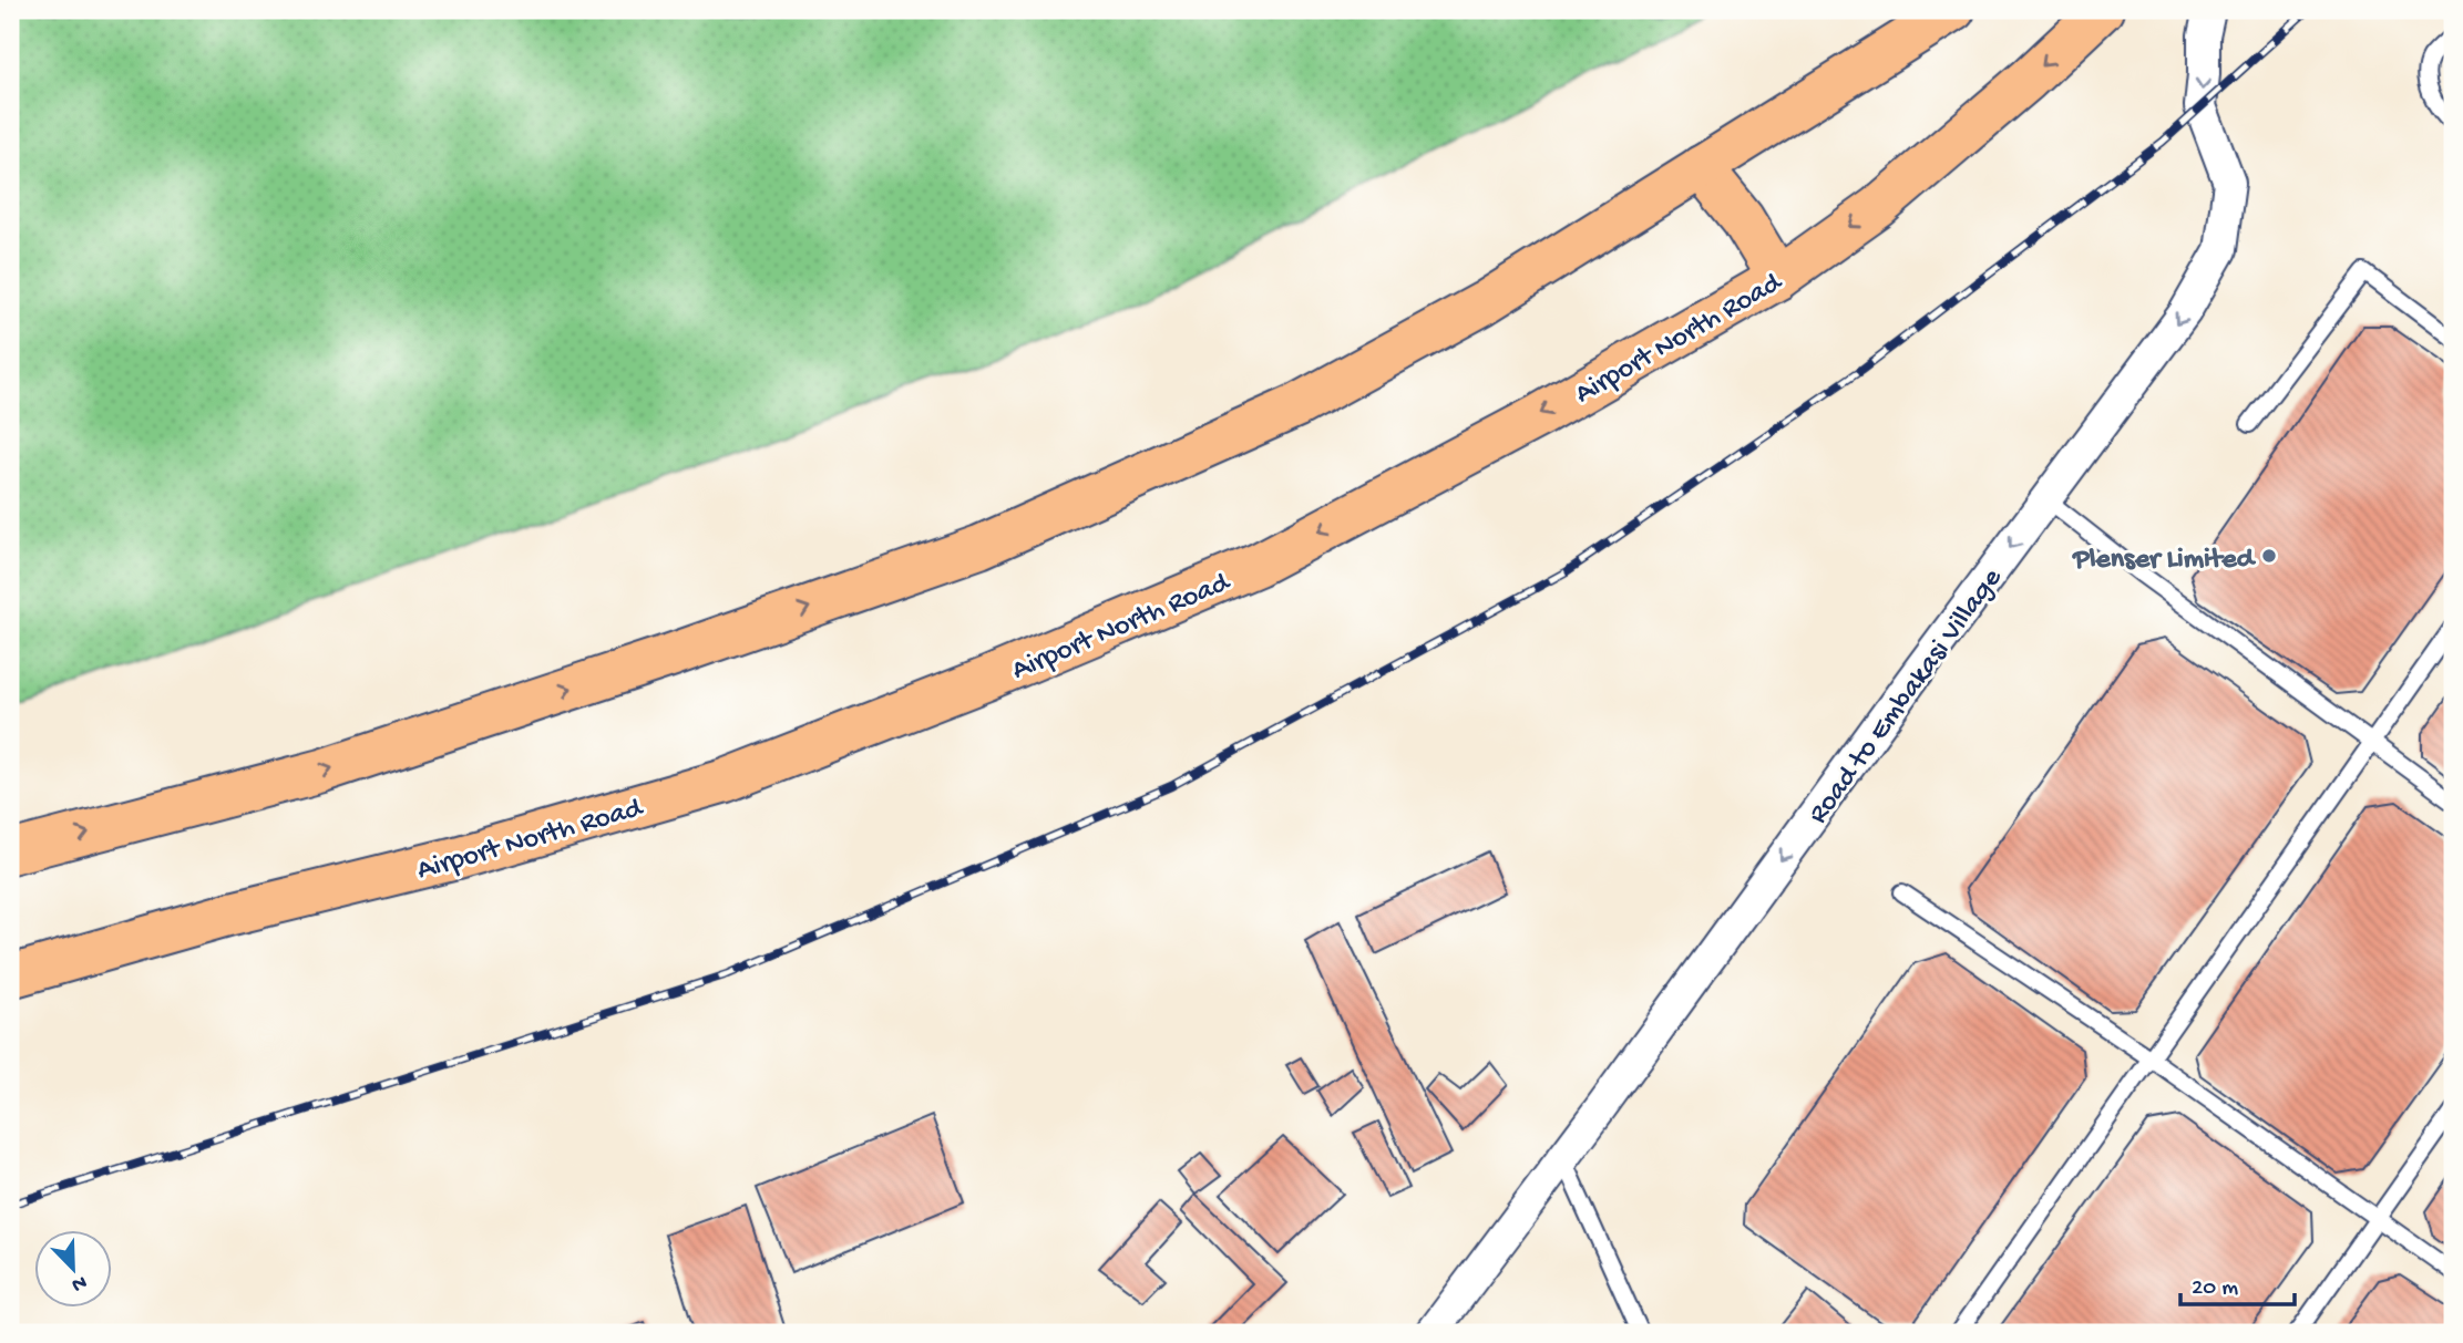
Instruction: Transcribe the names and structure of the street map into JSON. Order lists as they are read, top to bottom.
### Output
{
  "streets": {
    "main road": ["Airport North Road"],
    "street": ["Road to Embakasi Village"]
  },
  "one_way": ["Road to Embakasi Village"],
  "places": ["Plenser Limited"],
  "scale_bar": "20 m",
  "north": "bottom right"
}
